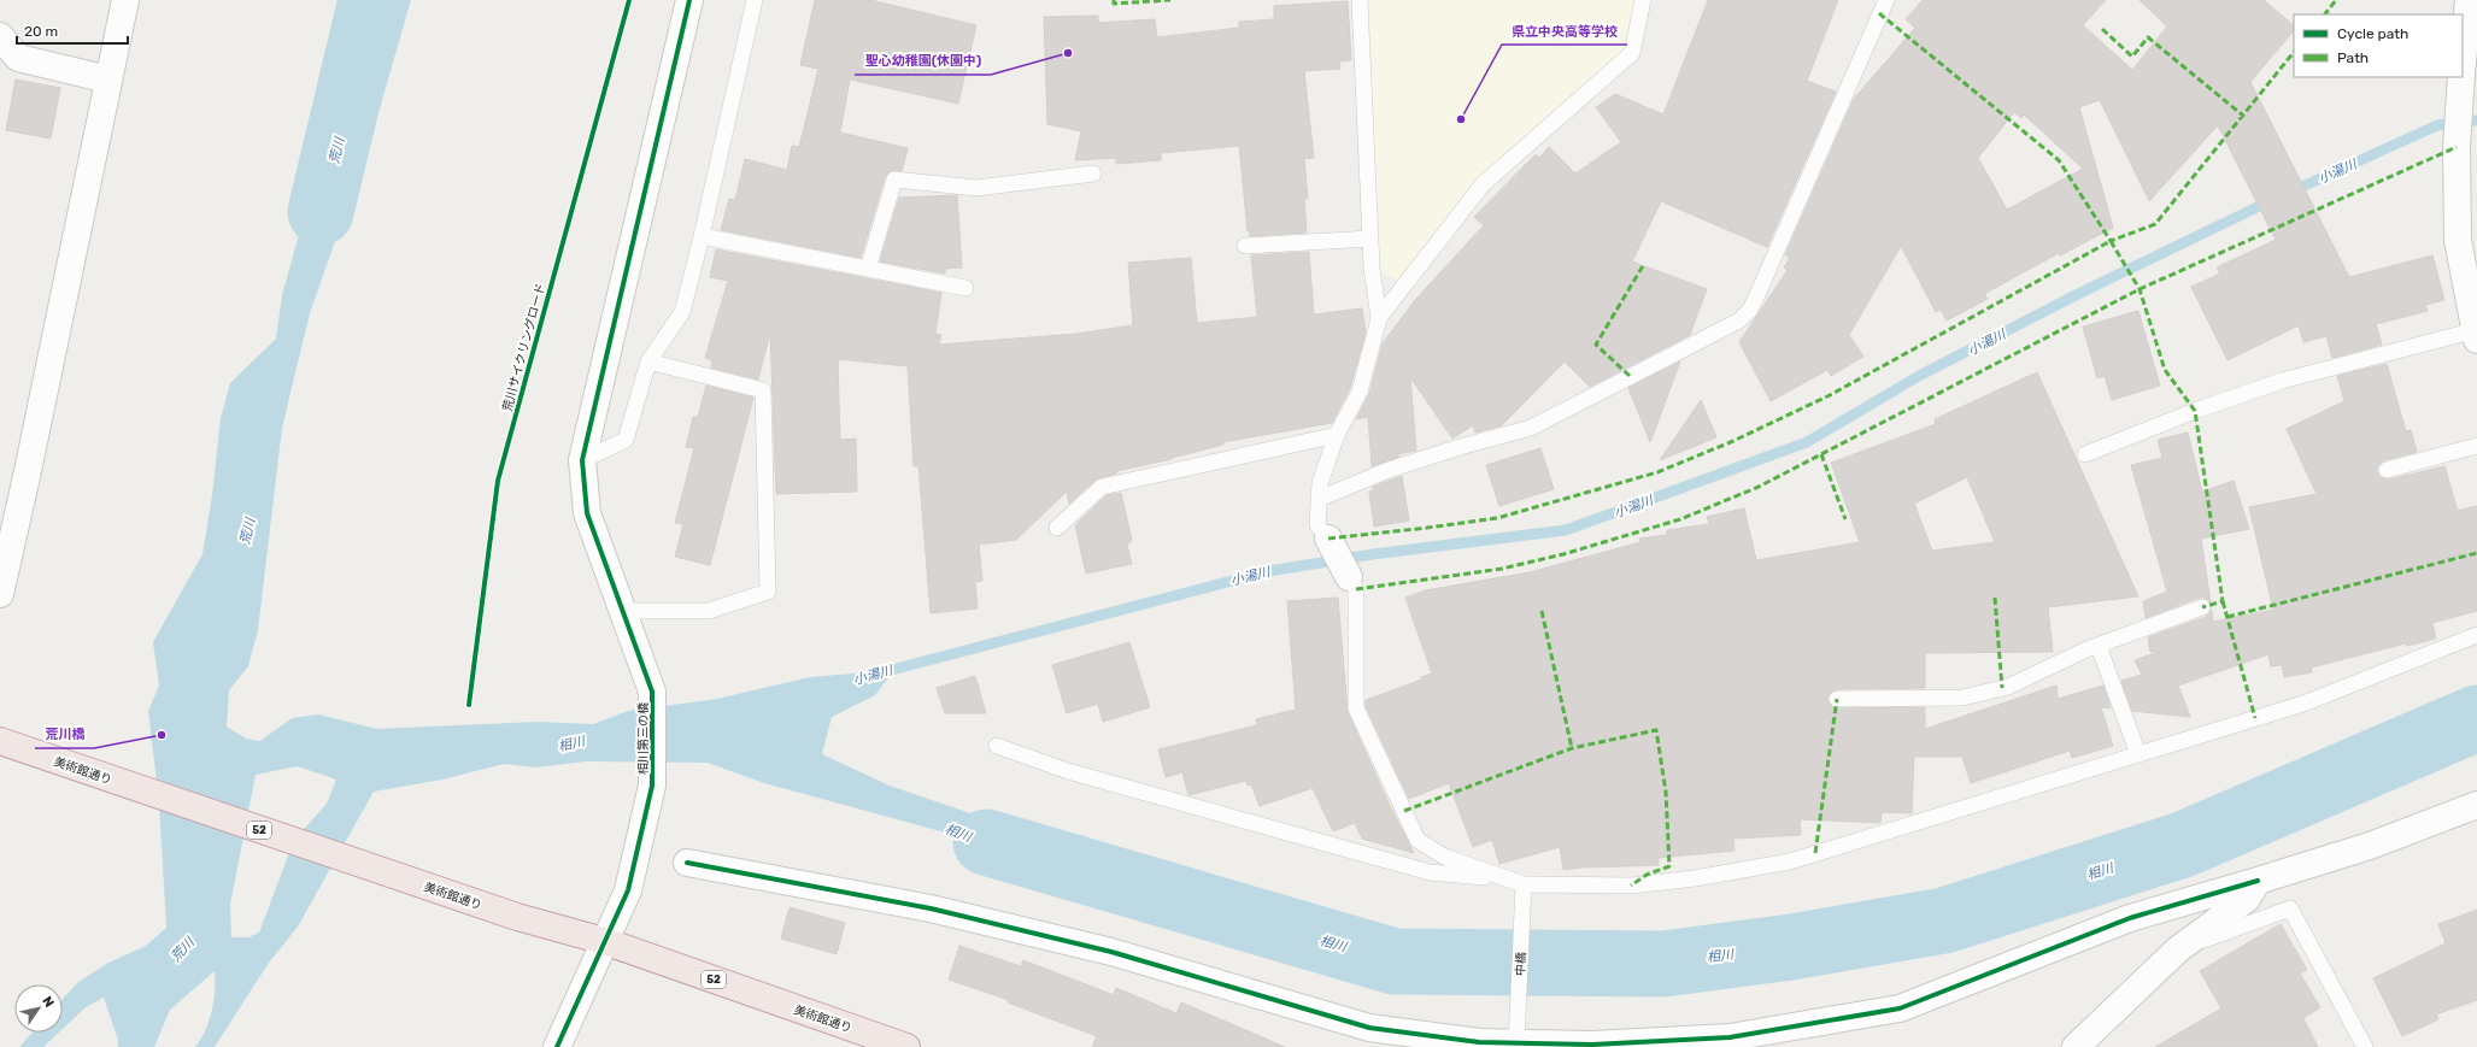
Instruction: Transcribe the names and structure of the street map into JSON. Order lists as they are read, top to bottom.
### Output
{
  "streets": {
    "highway": ["美術館通り", "52"],
    "street": ["相川第三の橋"],
    "lane": ["中橋"],
    "cycle path": ["荒川サイクリングロード"]
  },
  "crossings": [
    ["相川第三の橋", "美術館通り"]
  ],
  "water": ["荒川", "小湯川", "相川"],
  "places": ["聖心幼稚園(休園中)", "県立中央高等学校", "荒川橋"],
  "legend": ["Cycle path", "Path"],
  "scale_bar": "20 m",
  "north": "top right"
}
